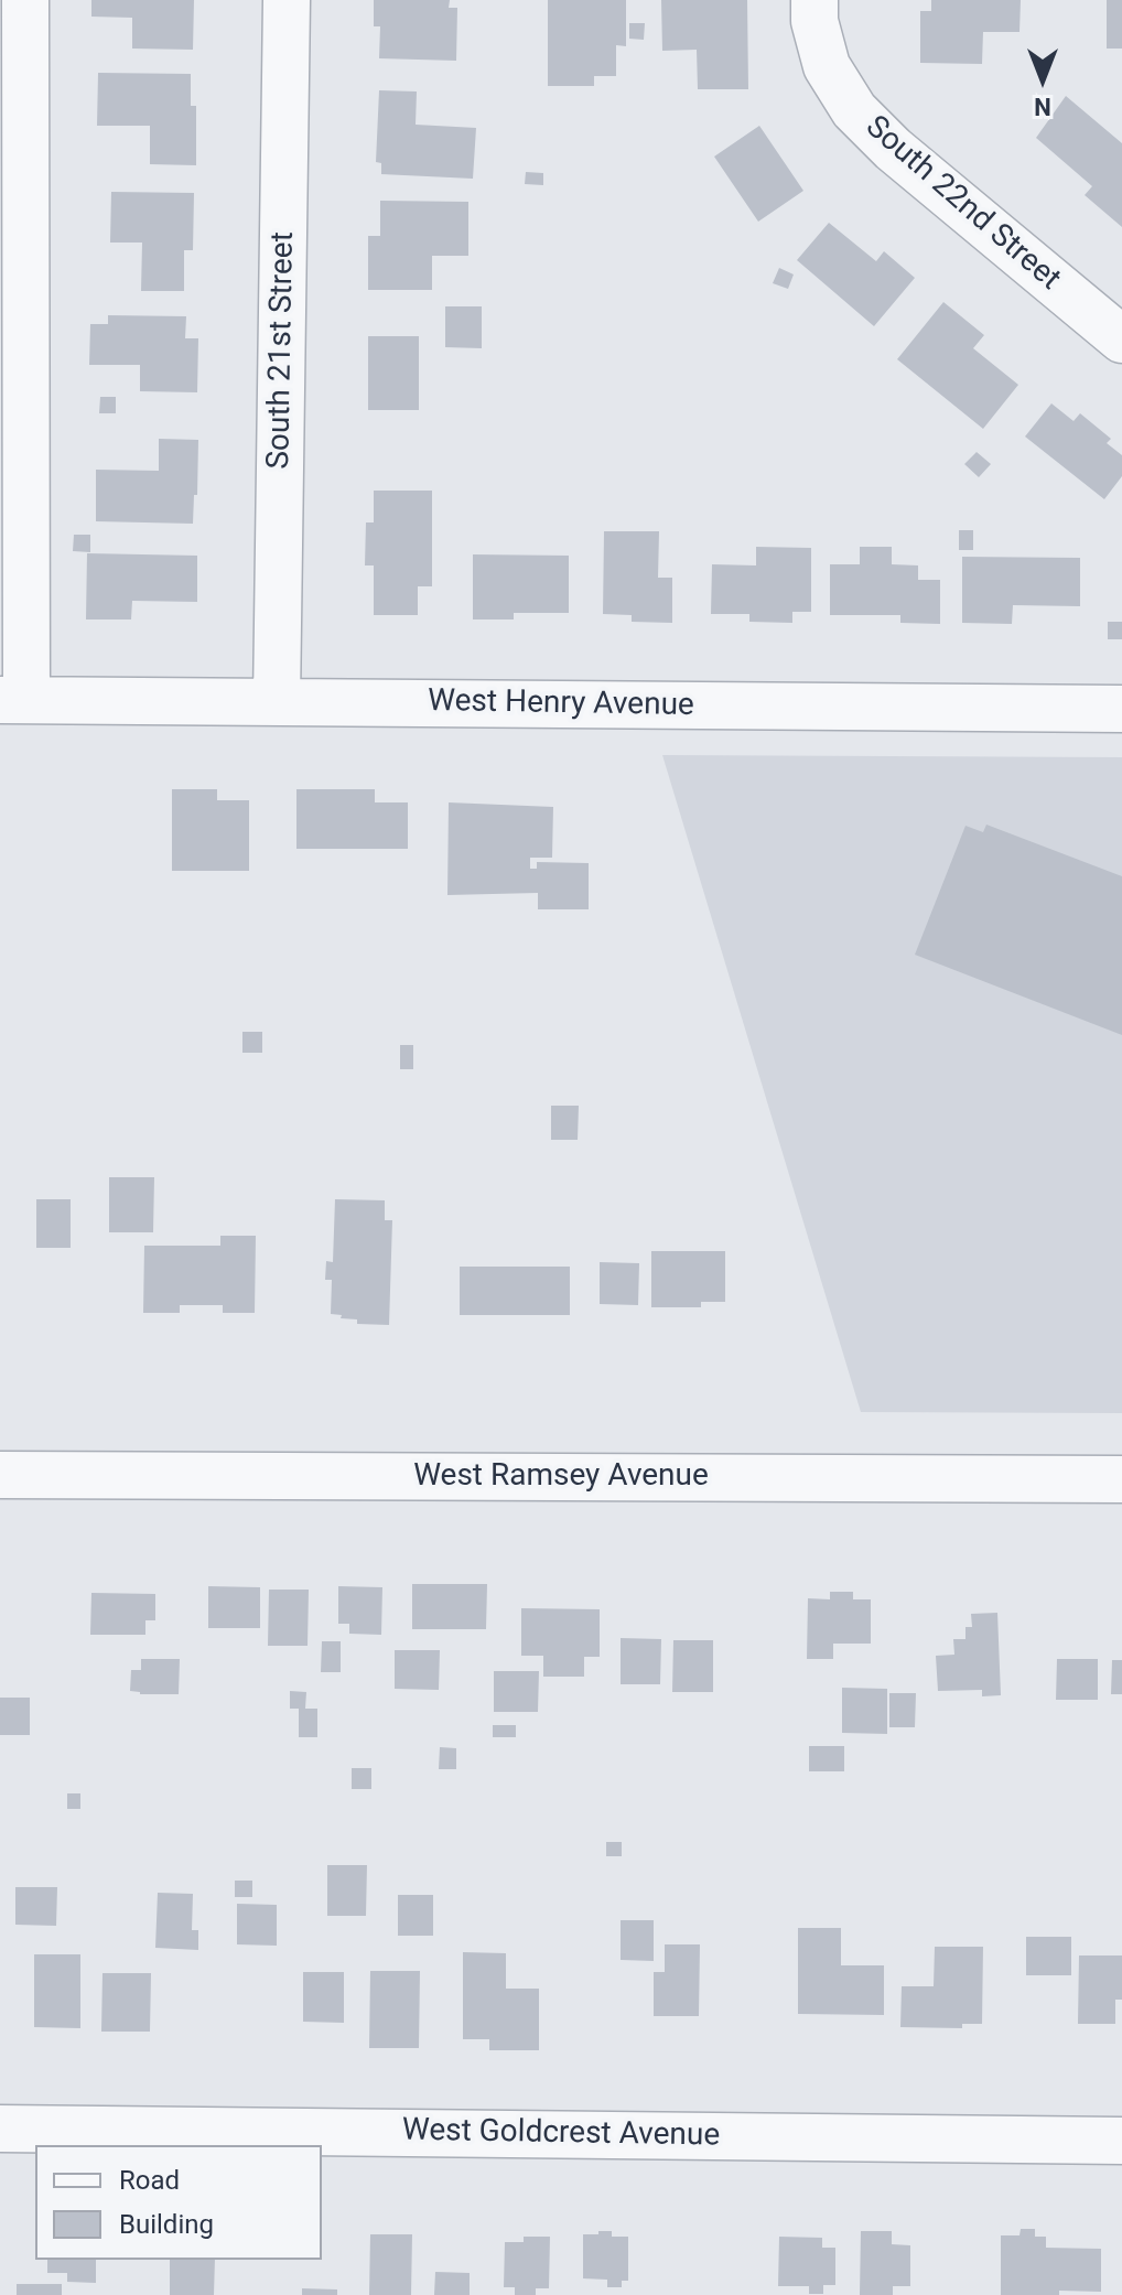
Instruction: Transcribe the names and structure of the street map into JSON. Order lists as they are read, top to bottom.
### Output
{
  "streets": {
    "street": [
      "South 22nd Street",
      "South 21st Street",
      "West Henry Avenue",
      "West Ramsey Avenue",
      "West Goldcrest Avenue"
    ]
  },
  "crossings": [
    ["South 21st Street", "West Henry Avenue"]
  ],
  "legend": ["Road", "Building"],
  "north": "bottom"
}
